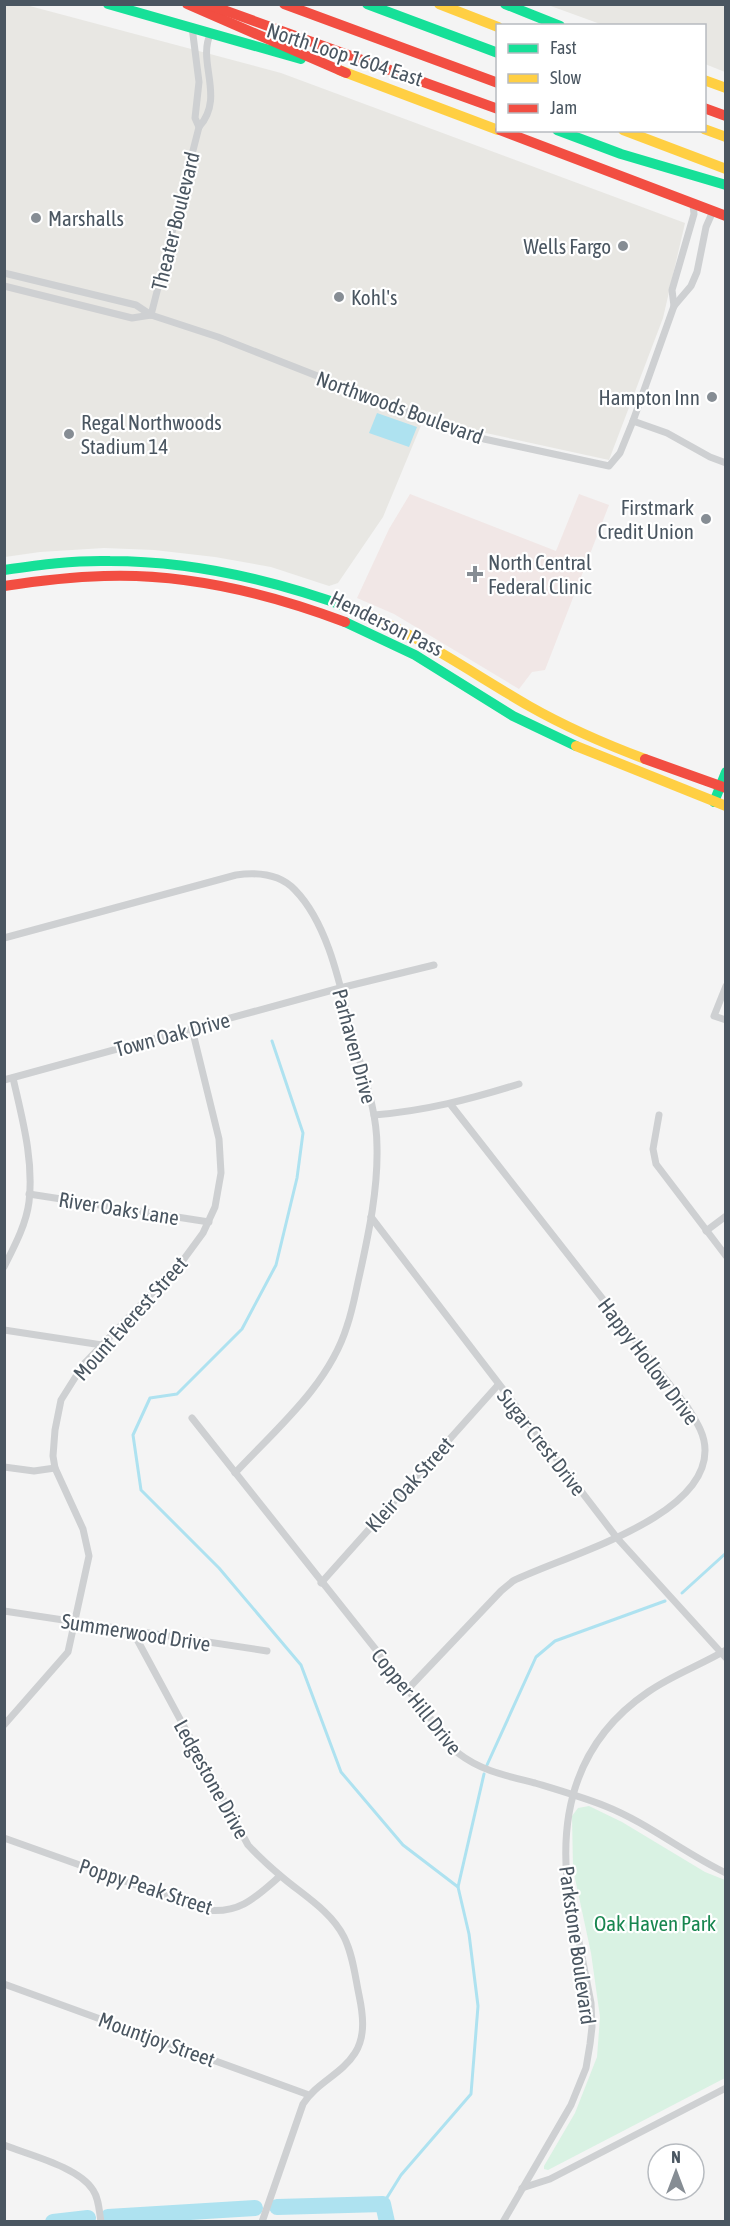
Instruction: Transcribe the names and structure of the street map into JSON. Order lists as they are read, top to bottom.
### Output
{
  "streets": {
    "main road": ["North Loop 1604 East", "Henderson Pass"],
    "street": [
      "Theater Boulevard",
      "Northwoods Boulevard",
      "Town Oak Drive",
      "Parhaven Drive",
      "River Oaks Lane",
      "Mount Everest Street",
      "Happy Hollow Drive",
      "Sugar Crest Drive",
      "Kleir Oak Street",
      "Summerwood Drive",
      "Copper Hill Drive",
      "Ledgestone Drive",
      "Poppy Peak Street",
      "Parkstone Boulevard",
      "Mountjoy Street"
    ]
  },
  "crossings": [
    ["North Loop 1604 East", "Theater Boulevard"],
    ["Theater Boulevard", "Northwoods Boulevard"],
    ["Town Oak Drive", "Parhaven Drive"],
    ["Town Oak Drive", "Mount Everest Street"],
    ["Parhaven Drive", "Sugar Crest Drive"],
    ["Parhaven Drive", "Copper Hill Drive"],
    ["River Oaks Lane", "Mount Everest Street"],
    ["Mount Everest Street", "Summerwood Drive"],
    ["Happy Hollow Drive", "Sugar Crest Drive"],
    ["Happy Hollow Drive", "Copper Hill Drive"],
    ["Sugar Crest Drive", "Kleir Oak Street"],
    ["Sugar Crest Drive", "Parkstone Boulevard"],
    ["Kleir Oak Street", "Copper Hill Drive"],
    ["Summerwood Drive", "Ledgestone Drive"],
    ["Copper Hill Drive", "Parkstone Boulevard"],
    ["Ledgestone Drive", "Poppy Peak Street"],
    ["Ledgestone Drive", "Mountjoy Street"]
  ],
  "parks": ["Oak Haven Park"],
  "places": {
    "other": [
      "Marshalls",
      "Wells Fargo",
      "Kohl's",
      "Hampton Inn",
      "Regal Northwoods Stadium 14",
      "Firstmark Credit Union"
    ],
    "health": ["North Central Federal Clinic"]
  },
  "legend": ["Fast", "Slow", "Jam"],
  "north": "top"
}
